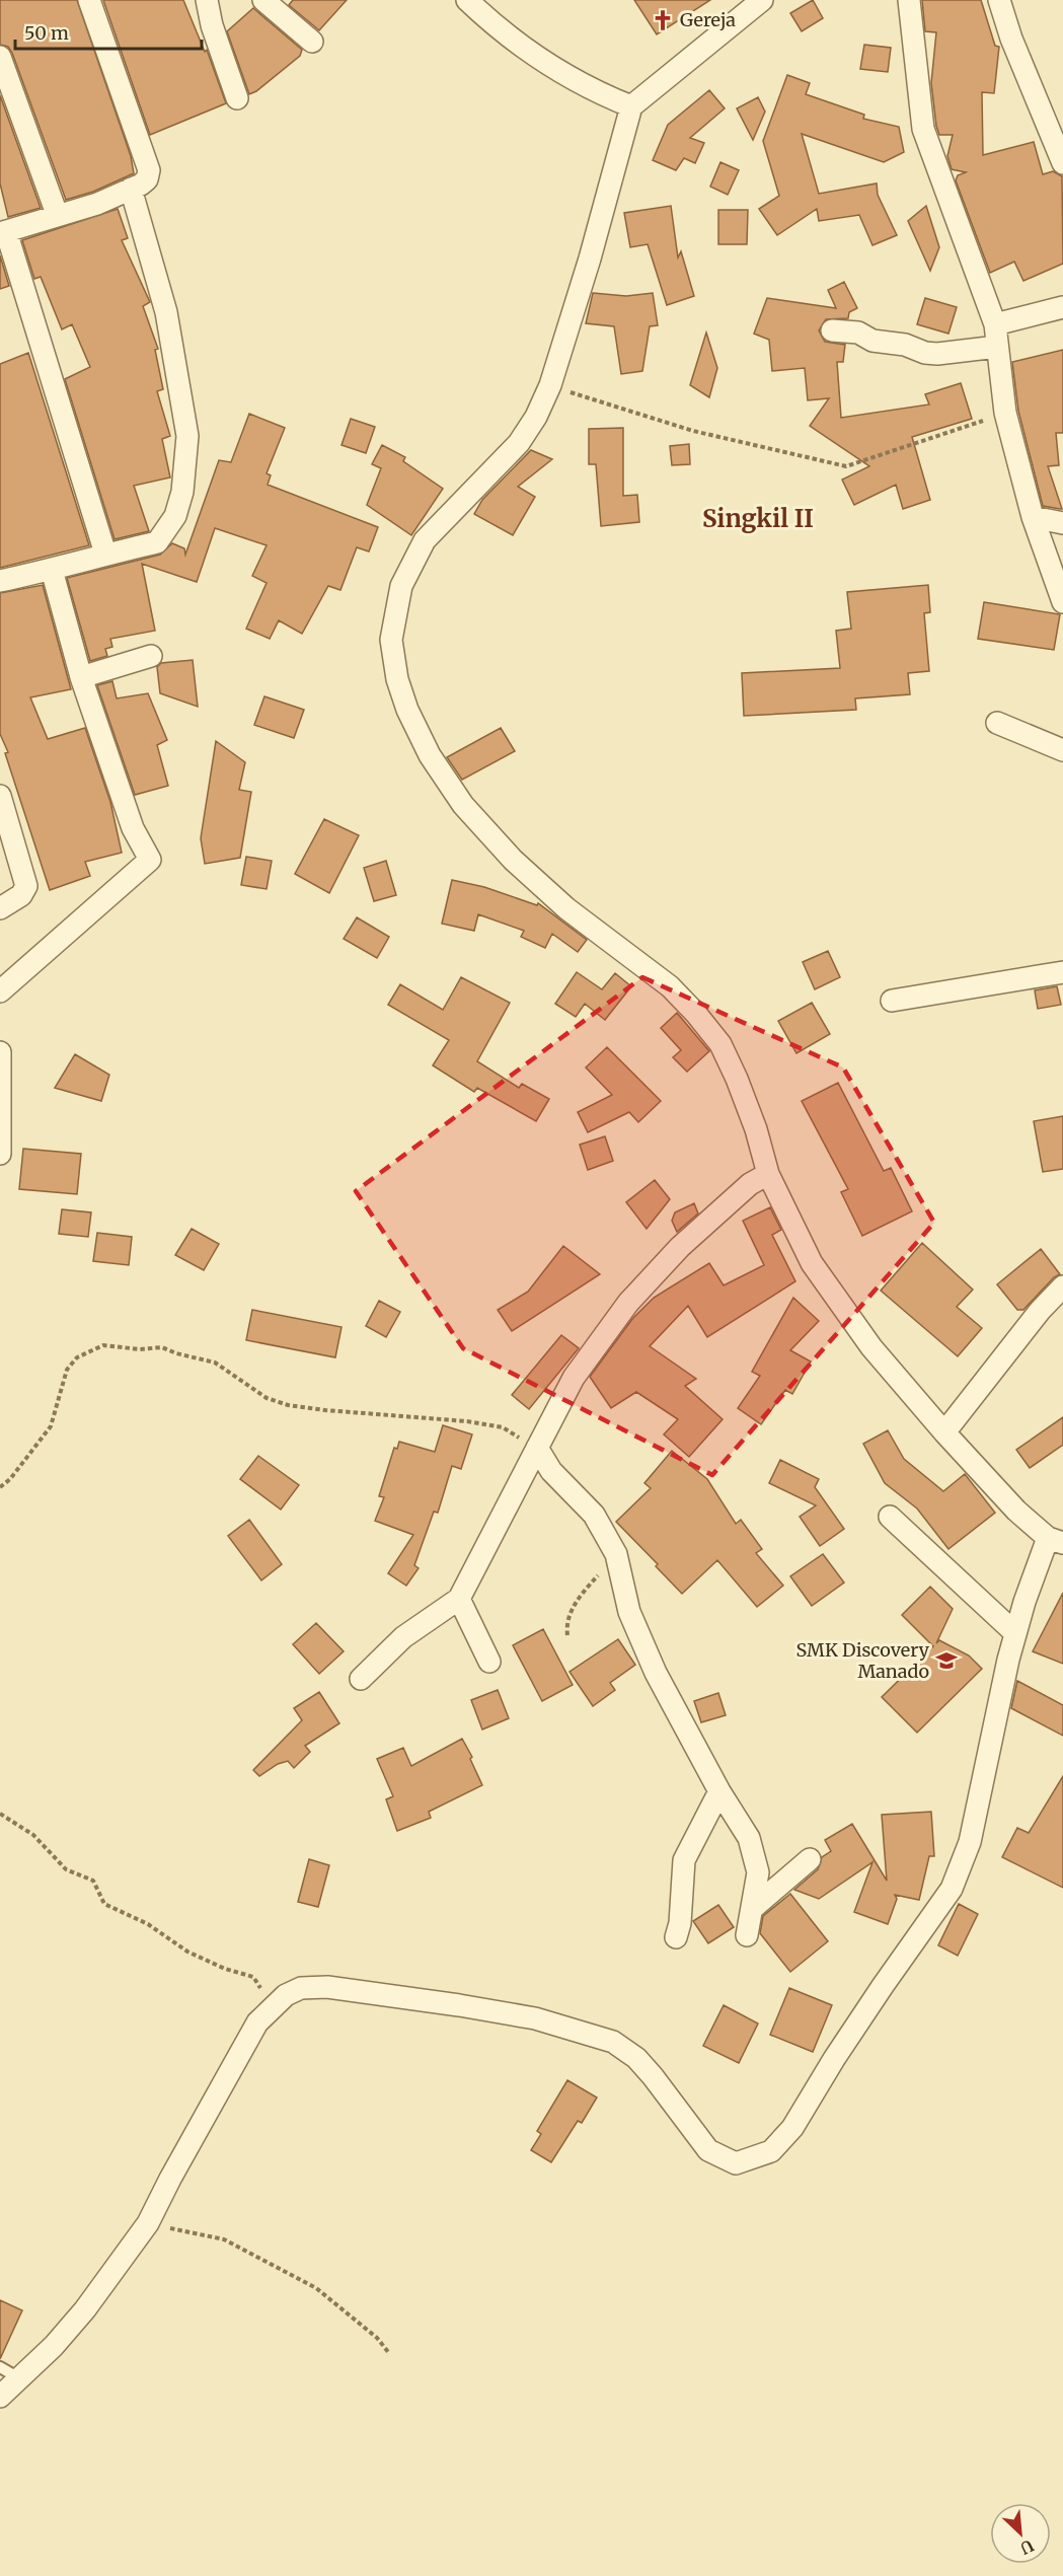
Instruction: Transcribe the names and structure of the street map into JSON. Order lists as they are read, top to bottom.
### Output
{
  "districts": ["Singkil II"],
  "places": {
    "church": ["Gereja"],
    "school or university": ["SMK Discovery Manado"]
  },
  "scale_bar": "50 m",
  "north": "bottom right"
}
